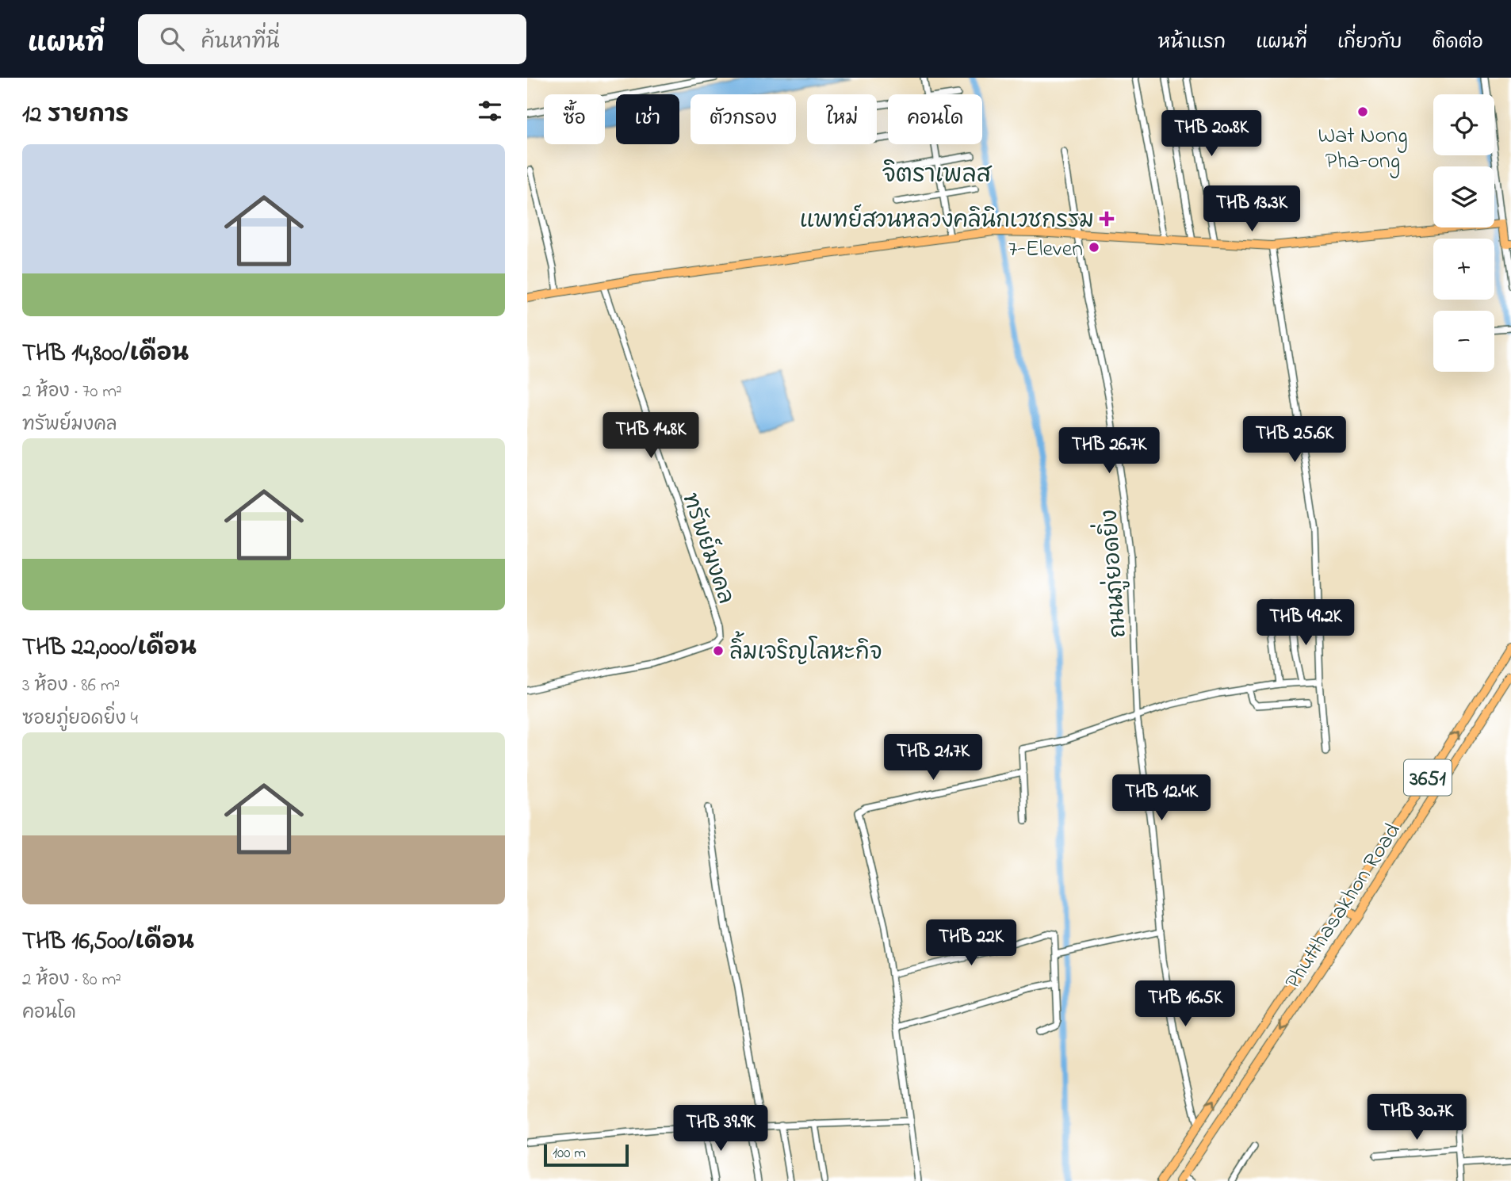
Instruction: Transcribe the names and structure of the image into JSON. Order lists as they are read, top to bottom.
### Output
{
  "streets": {
    "main road": ["3651", "Phutthasakhon Road"],
    "street": ["ทรัพย์มงคล", "ถนนภู่ยอดยิ่ง"]
  },
  "crossings": [
    ["ถนนภู่ยอดยิ่ง", "Phutthasakhon Road"]
  ],
  "districts": ["จิตราเพลส"],
  "places": {
    "other": ["Wat Nong Pha-ong", "7-Eleven", "ลิ้มเจริญโลหะกิจ"],
    "health": ["แพทย์สวนหลวงคลินิกเวชกรรม"]
  },
  "scale_bar": "100 m",
  "page": {
    "header": "แผนที่",
    "search": "ค้นหาที่นี่",
    "nav": [
      "หน้าแรก",
      "แผนที่",
      "เกี่ยวกับ",
      "ติดต่อ"
    ],
    "heading": "12 รายการ",
    "map_buttons": ["+", "−"],
    "chip": [
      "ซื้อ",
      "เช่า",
      "ตัวกรอง",
      "ใหม่",
      "คอนโด"
    ],
    "price": [
      "THB 20.8K",
      "THB 13.3K",
      "THB 14.8K",
      "THB 25.6K",
      "THB 26.7K",
      "THB 49.2K",
      "THB 21.7K",
      "THB 12.4K",
      "THB 22K",
      "THB 16.5K",
      "THB 30.7K",
      "THB 39.9K"
    ],
    "list": [
      {
        "name": "THB 14,800/เดือน",
        "note": "2 ห้อง · 70 m² · ทรัพย์มงคล"
      },
      {
        "name": "THB 22,000/เดือน",
        "note": "3 ห้อง · 86 m² · ซอยภู่ยอดยิ่ง 4"
      },
      {
        "name": "THB 16,500/เดือน",
        "note": "2 ห้อง · 80 m² · คอนโด"
      }
    ],
    "scale": "100 m"
  }
}
